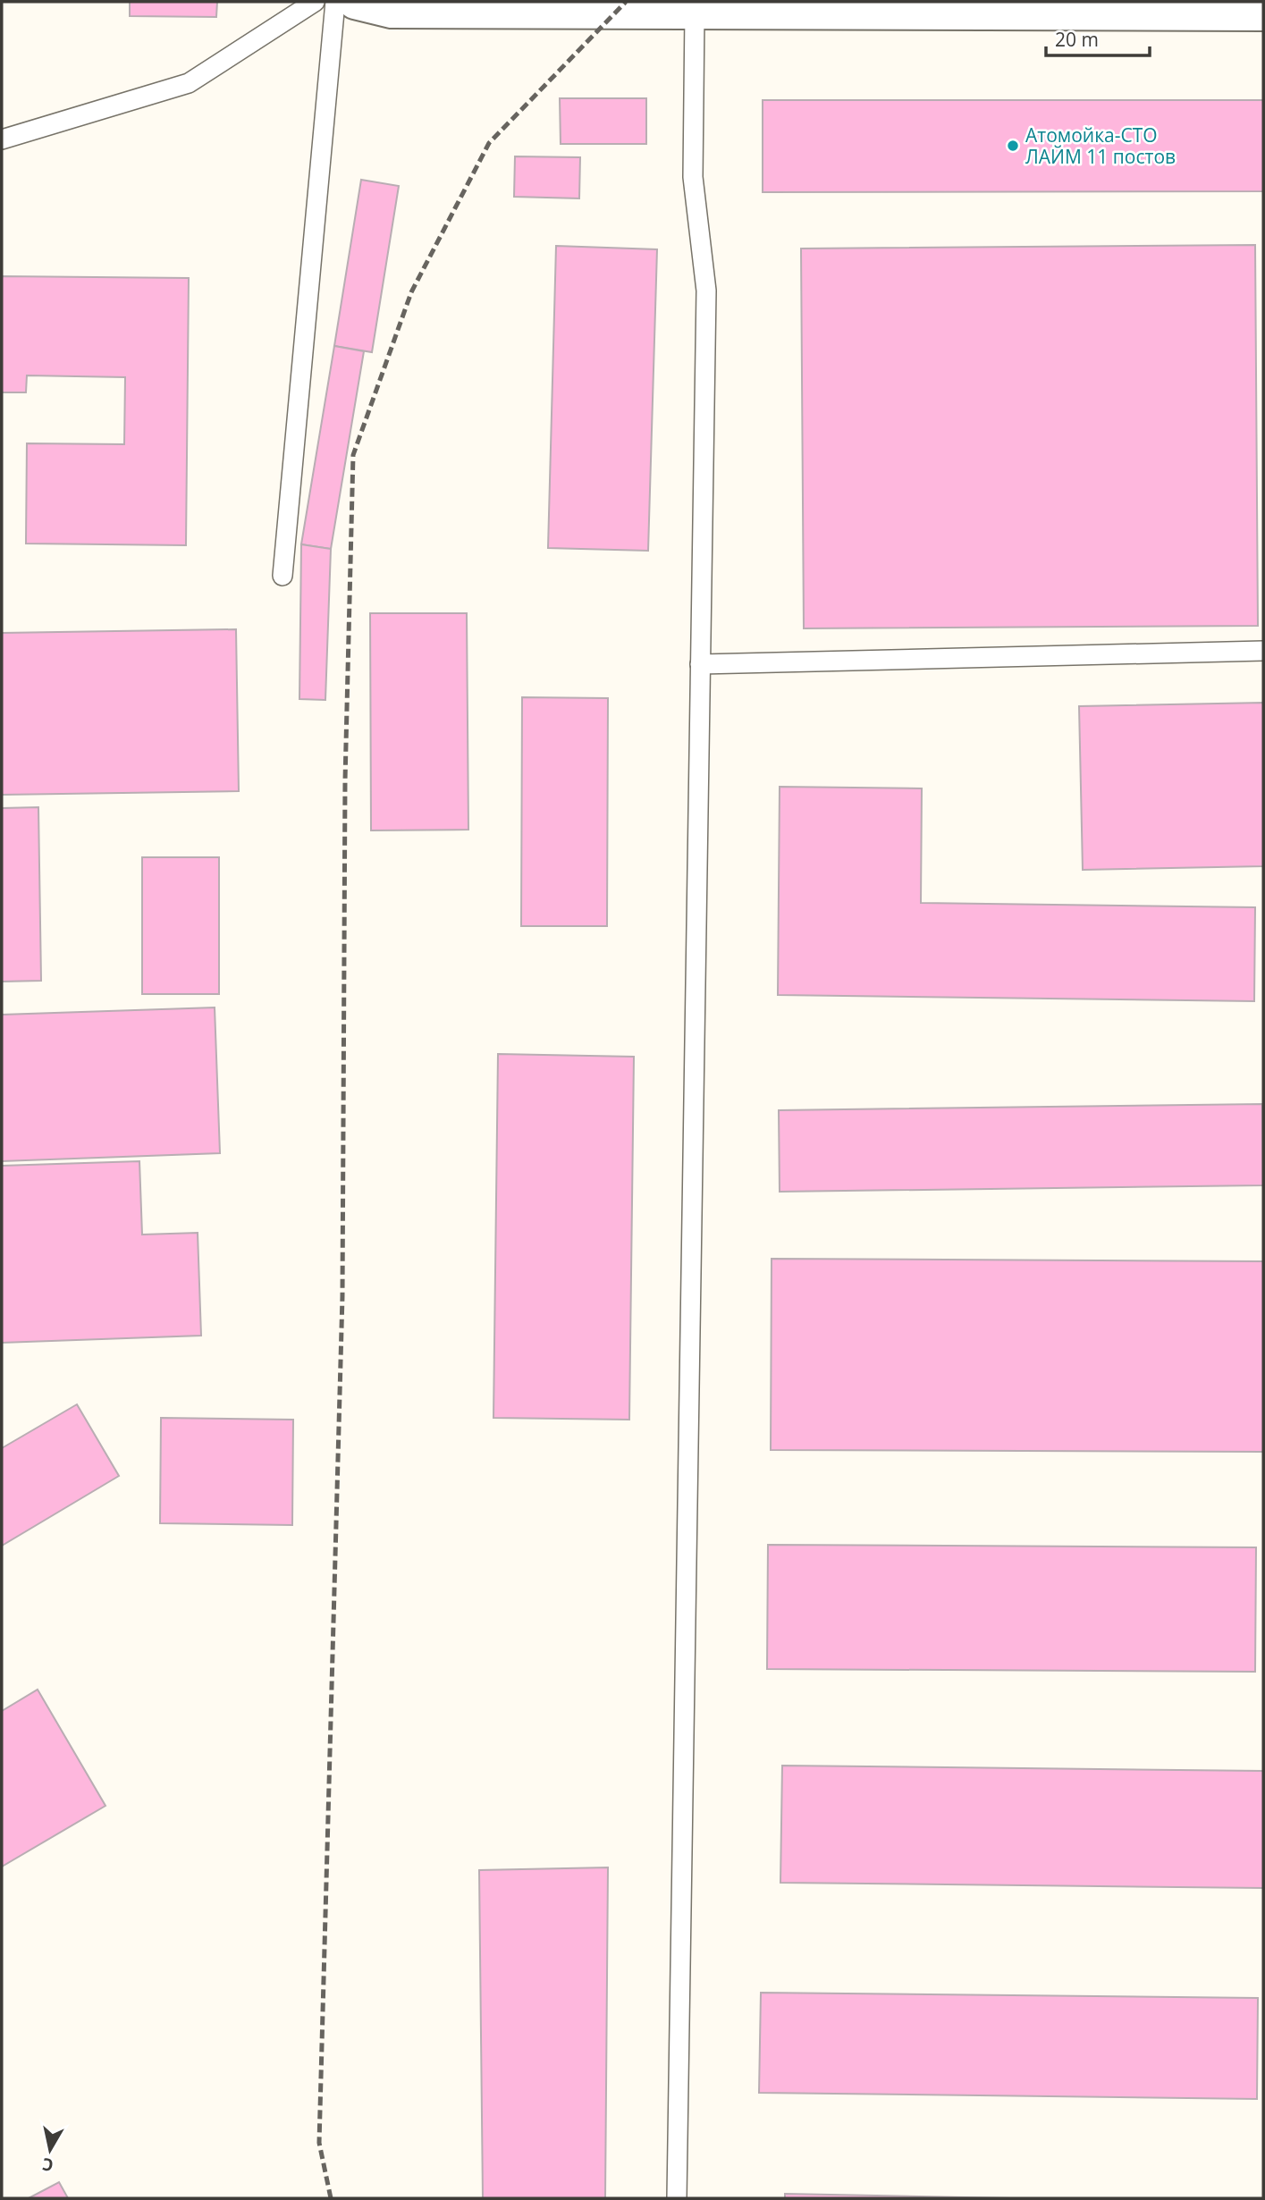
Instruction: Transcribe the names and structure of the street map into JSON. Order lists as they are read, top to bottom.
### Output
{
  "places": ["Атомойка-СТО ЛАЙМ 11 постов"],
  "scale_bar": "20 m",
  "north": "bottom"
}
